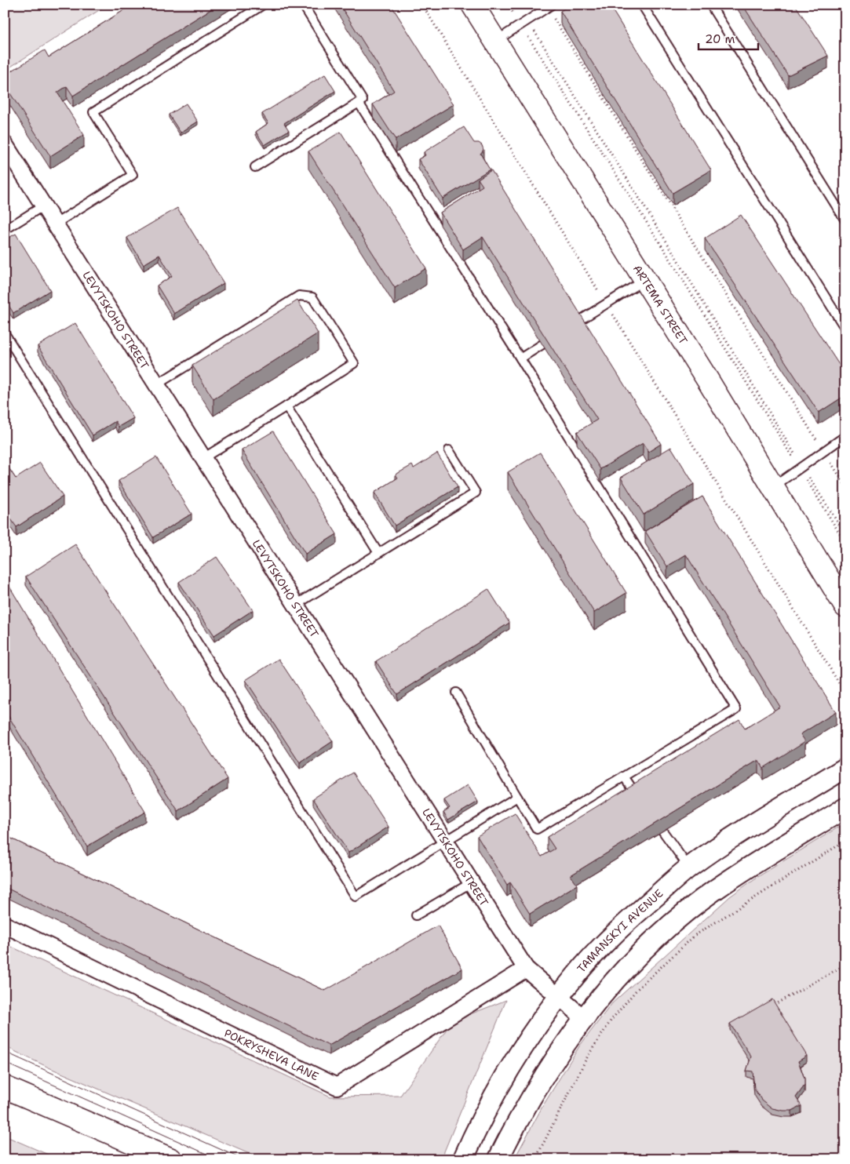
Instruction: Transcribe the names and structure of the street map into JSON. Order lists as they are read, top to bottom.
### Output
{
  "streets": {
    "main road": ["ARTEMA STREET"],
    "street": ["LEVYTSKOHO STREET", "TAMANSKYI AVENUE", "POKRYSHEVA LANE"]
  },
  "crossings": [
    ["LEVYTSKOHO STREET", "TAMANSKYI AVENUE"],
    ["LEVYTSKOHO STREET", "POKRYSHEVA LANE"]
  ],
  "scale_bar": "20 m"
}
